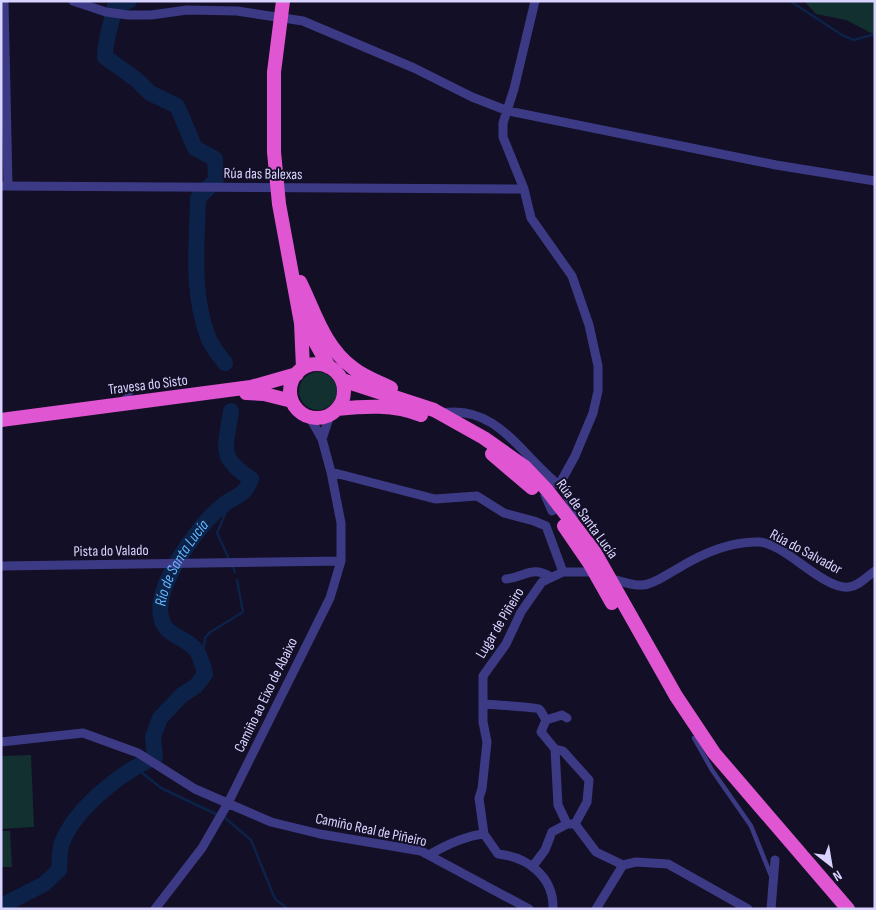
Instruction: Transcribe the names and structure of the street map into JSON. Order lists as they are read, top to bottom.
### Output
{
  "streets": {
    "highway": ["Travesa do Sisto", "Rúa de Santa Lucía"],
    "street": [
      "Rúa das Balexas",
      "Pista do Valado",
      "Rúa do Salvador",
      "Lugar de Piñeiro",
      "Camiño ao Eixo de Abaixo",
      "Camiño Real de Piñeiro"
    ]
  },
  "crossings": [
    ["Travesa do Sisto", "Rúa de Santa Lucía"],
    ["Rúa de Santa Lucía", "Rúa do Salvador"],
    ["Rúa de Santa Lucía", "Lugar de Piñeiro"],
    ["Pista do Valado", "Camiño ao Eixo de Abaixo"],
    ["Camiño ao Eixo de Abaixo", "Camiño Real de Piñeiro"]
  ],
  "water": ["Río de Santa Lucía"],
  "north": "bottom right"
}
